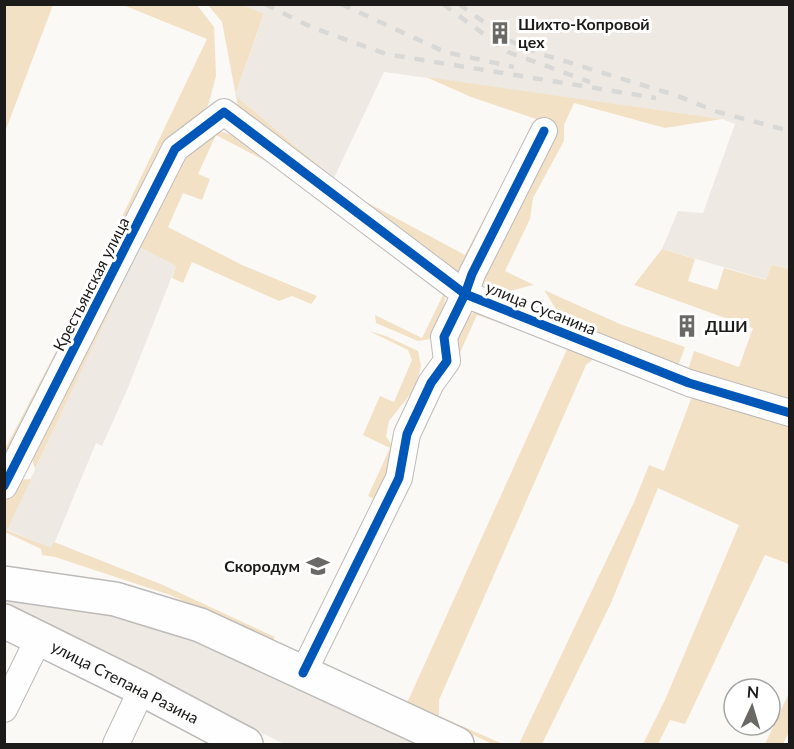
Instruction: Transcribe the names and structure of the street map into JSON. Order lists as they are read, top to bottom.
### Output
{
  "streets": {
    "main road": ["улица Степана Разина"],
    "street": ["Крестьянская улица", "улица Сусанина"]
  },
  "crossings": [
    ["Крестьянская улица", "улица Сусанина"]
  ],
  "places": {
    "building": ["Шихто-Копровой цех", "ДШИ"],
    "school or university": ["Скородум"]
  },
  "north": "top"
}
